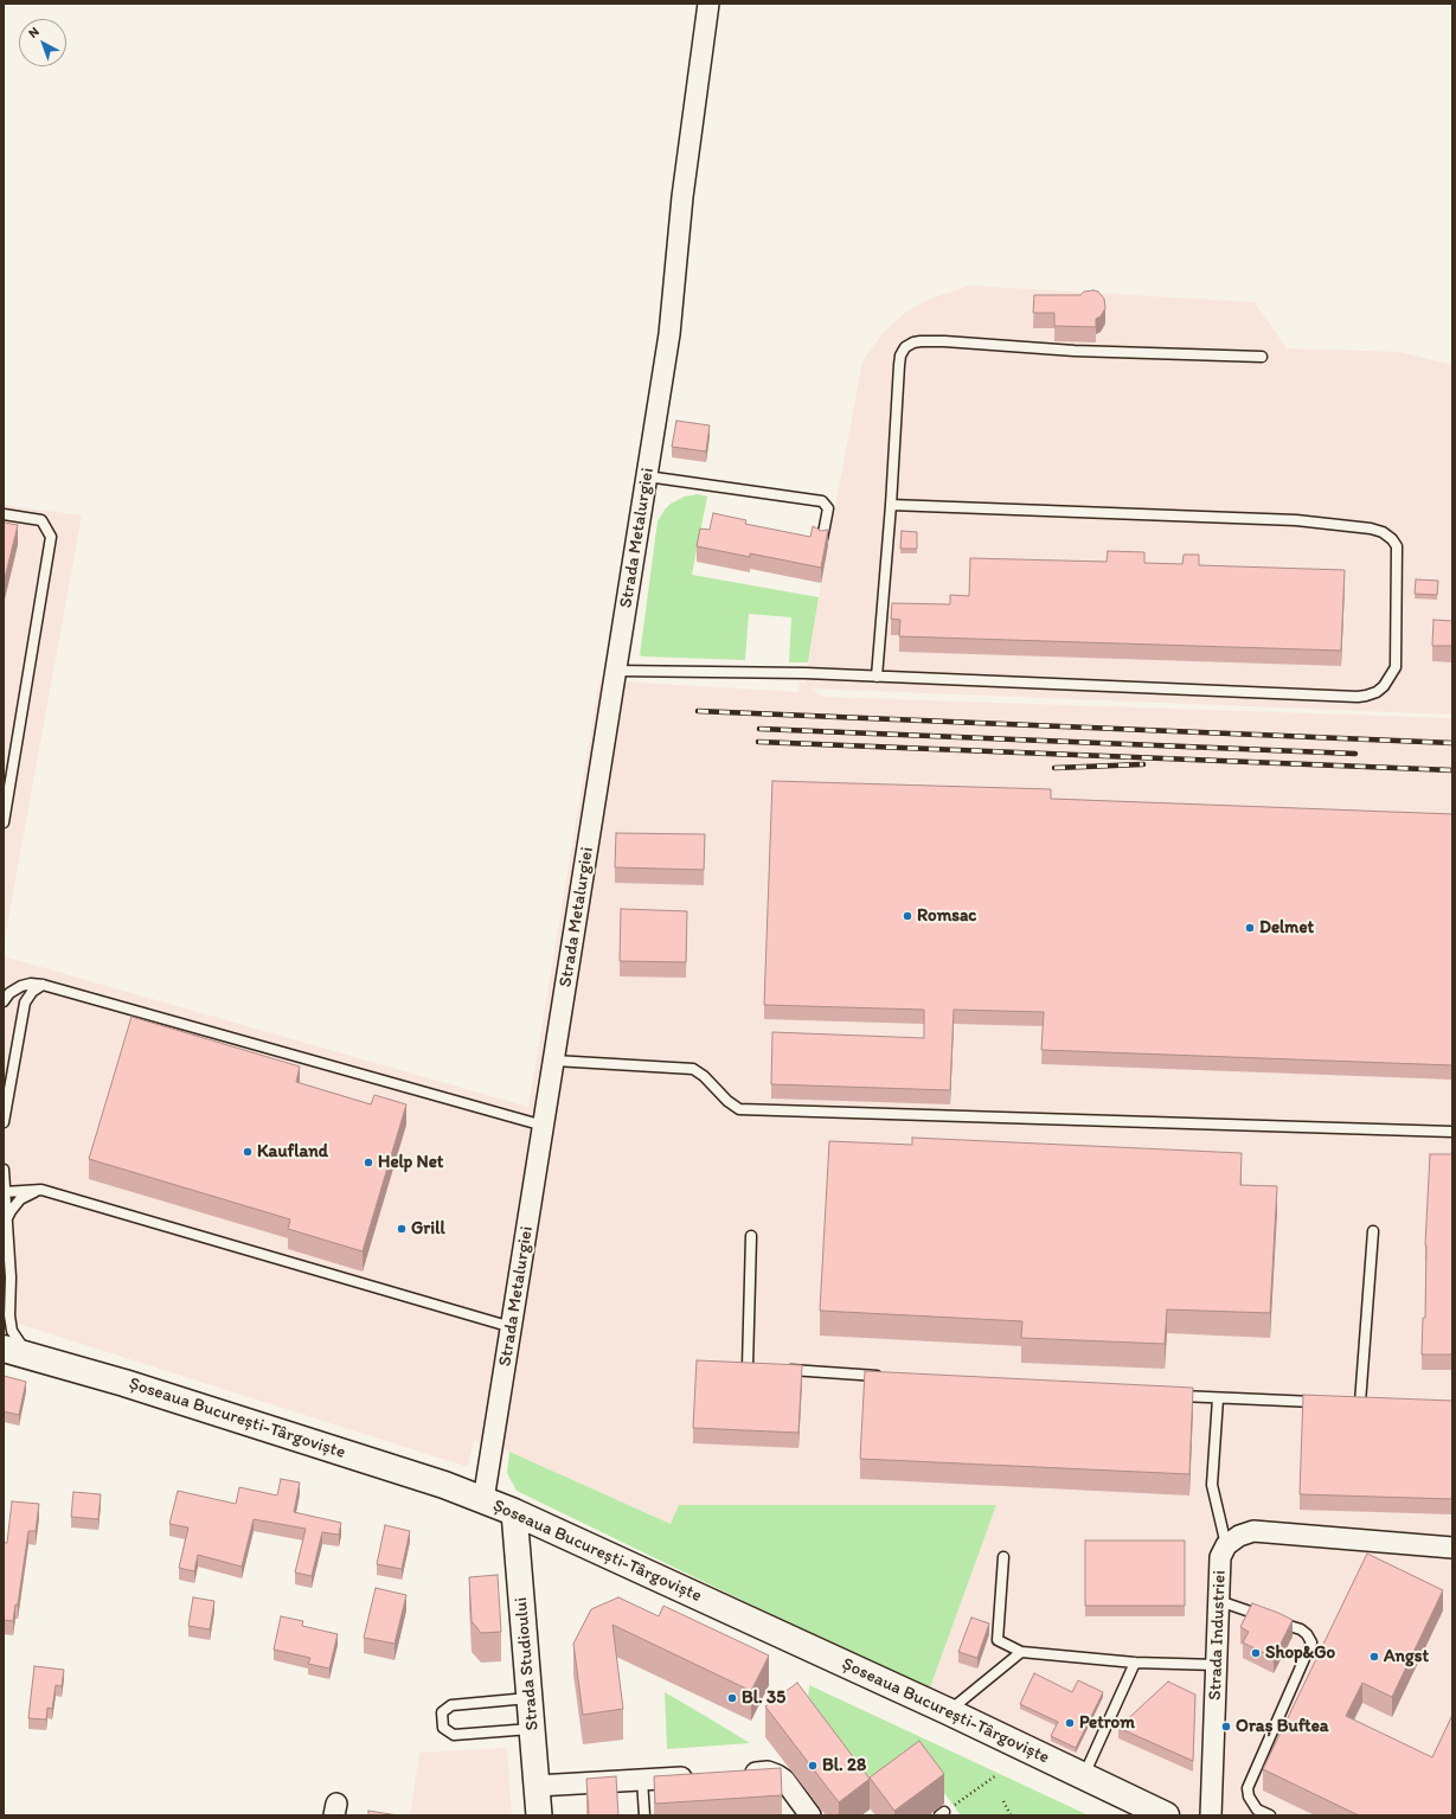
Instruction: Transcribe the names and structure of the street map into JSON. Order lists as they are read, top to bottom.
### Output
{
  "streets": {
    "main road": ["Șoseaua București-Târgoviște"],
    "street": ["Strada Metalurgiei", "Strada Industriei", "Strada Studioului"]
  },
  "crossings": [
    ["Strada Metalurgiei", "Șoseaua București-Târgoviște"],
    ["Șoseaua București-Târgoviște", "Strada Studioului"]
  ],
  "places": [
    "Romsac",
    "Delmet",
    "Kaufland",
    "Help Net",
    "Grill",
    "Shop&Go",
    "Angst",
    "Bl. 35",
    "Petrom",
    "Oraș Buftea",
    "Bl. 28"
  ],
  "north": "top left"
}
